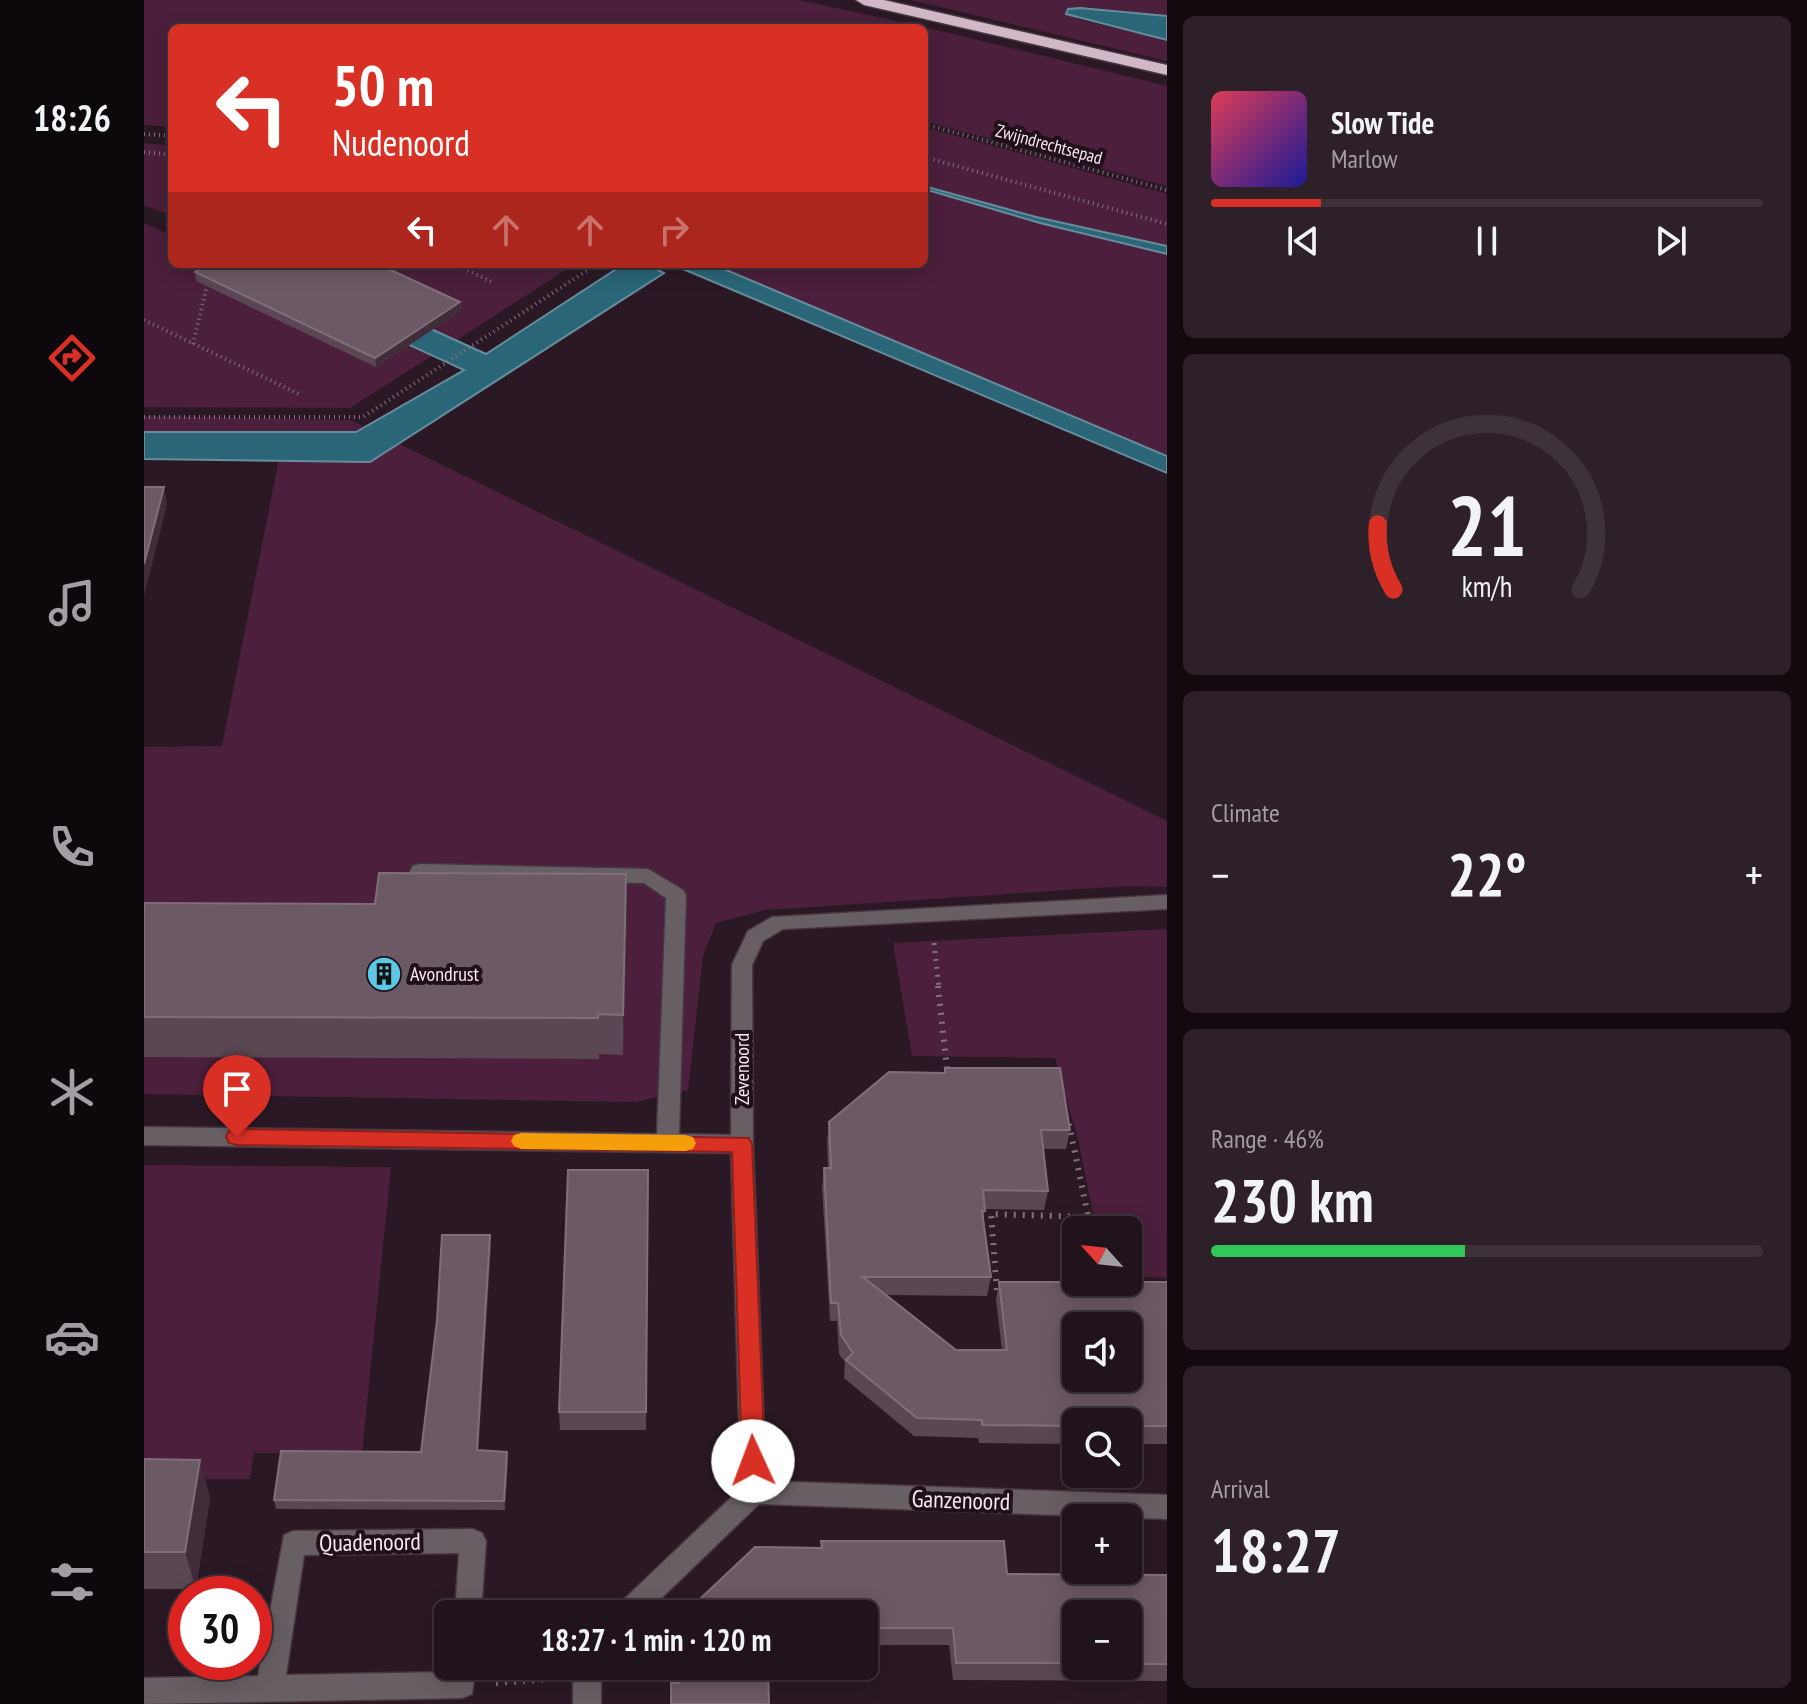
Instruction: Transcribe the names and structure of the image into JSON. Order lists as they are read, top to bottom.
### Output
{
  "streets": {
    "street": ["Zevenoord", "Ganzenoord", "Quadenoord"],
    "path": ["Zwijndrechtsepad"]
  },
  "crossings": [
    ["Zevenoord", "Ganzenoord"]
  ],
  "places": {
    "building": ["Avondrust"]
  },
  "north": "top left",
  "page": {
    "tabs": "18:26",
    "turn": ["50 m", "Nudenoord"],
    "song": ["Slow Tide", "Marlow"],
    "tile": [
      "Climate",
      ["Range · 46%", "230 km"],
      ["Arrival", "18:27"]
    ],
    "heat": ["−", "22°", "+"],
    "map_buttons": ["+", "−"],
    "limit": "30",
    "trip": "18:27 · 1 min · 120 m",
    "gauge": ["21", "km/h"]
  }
}
